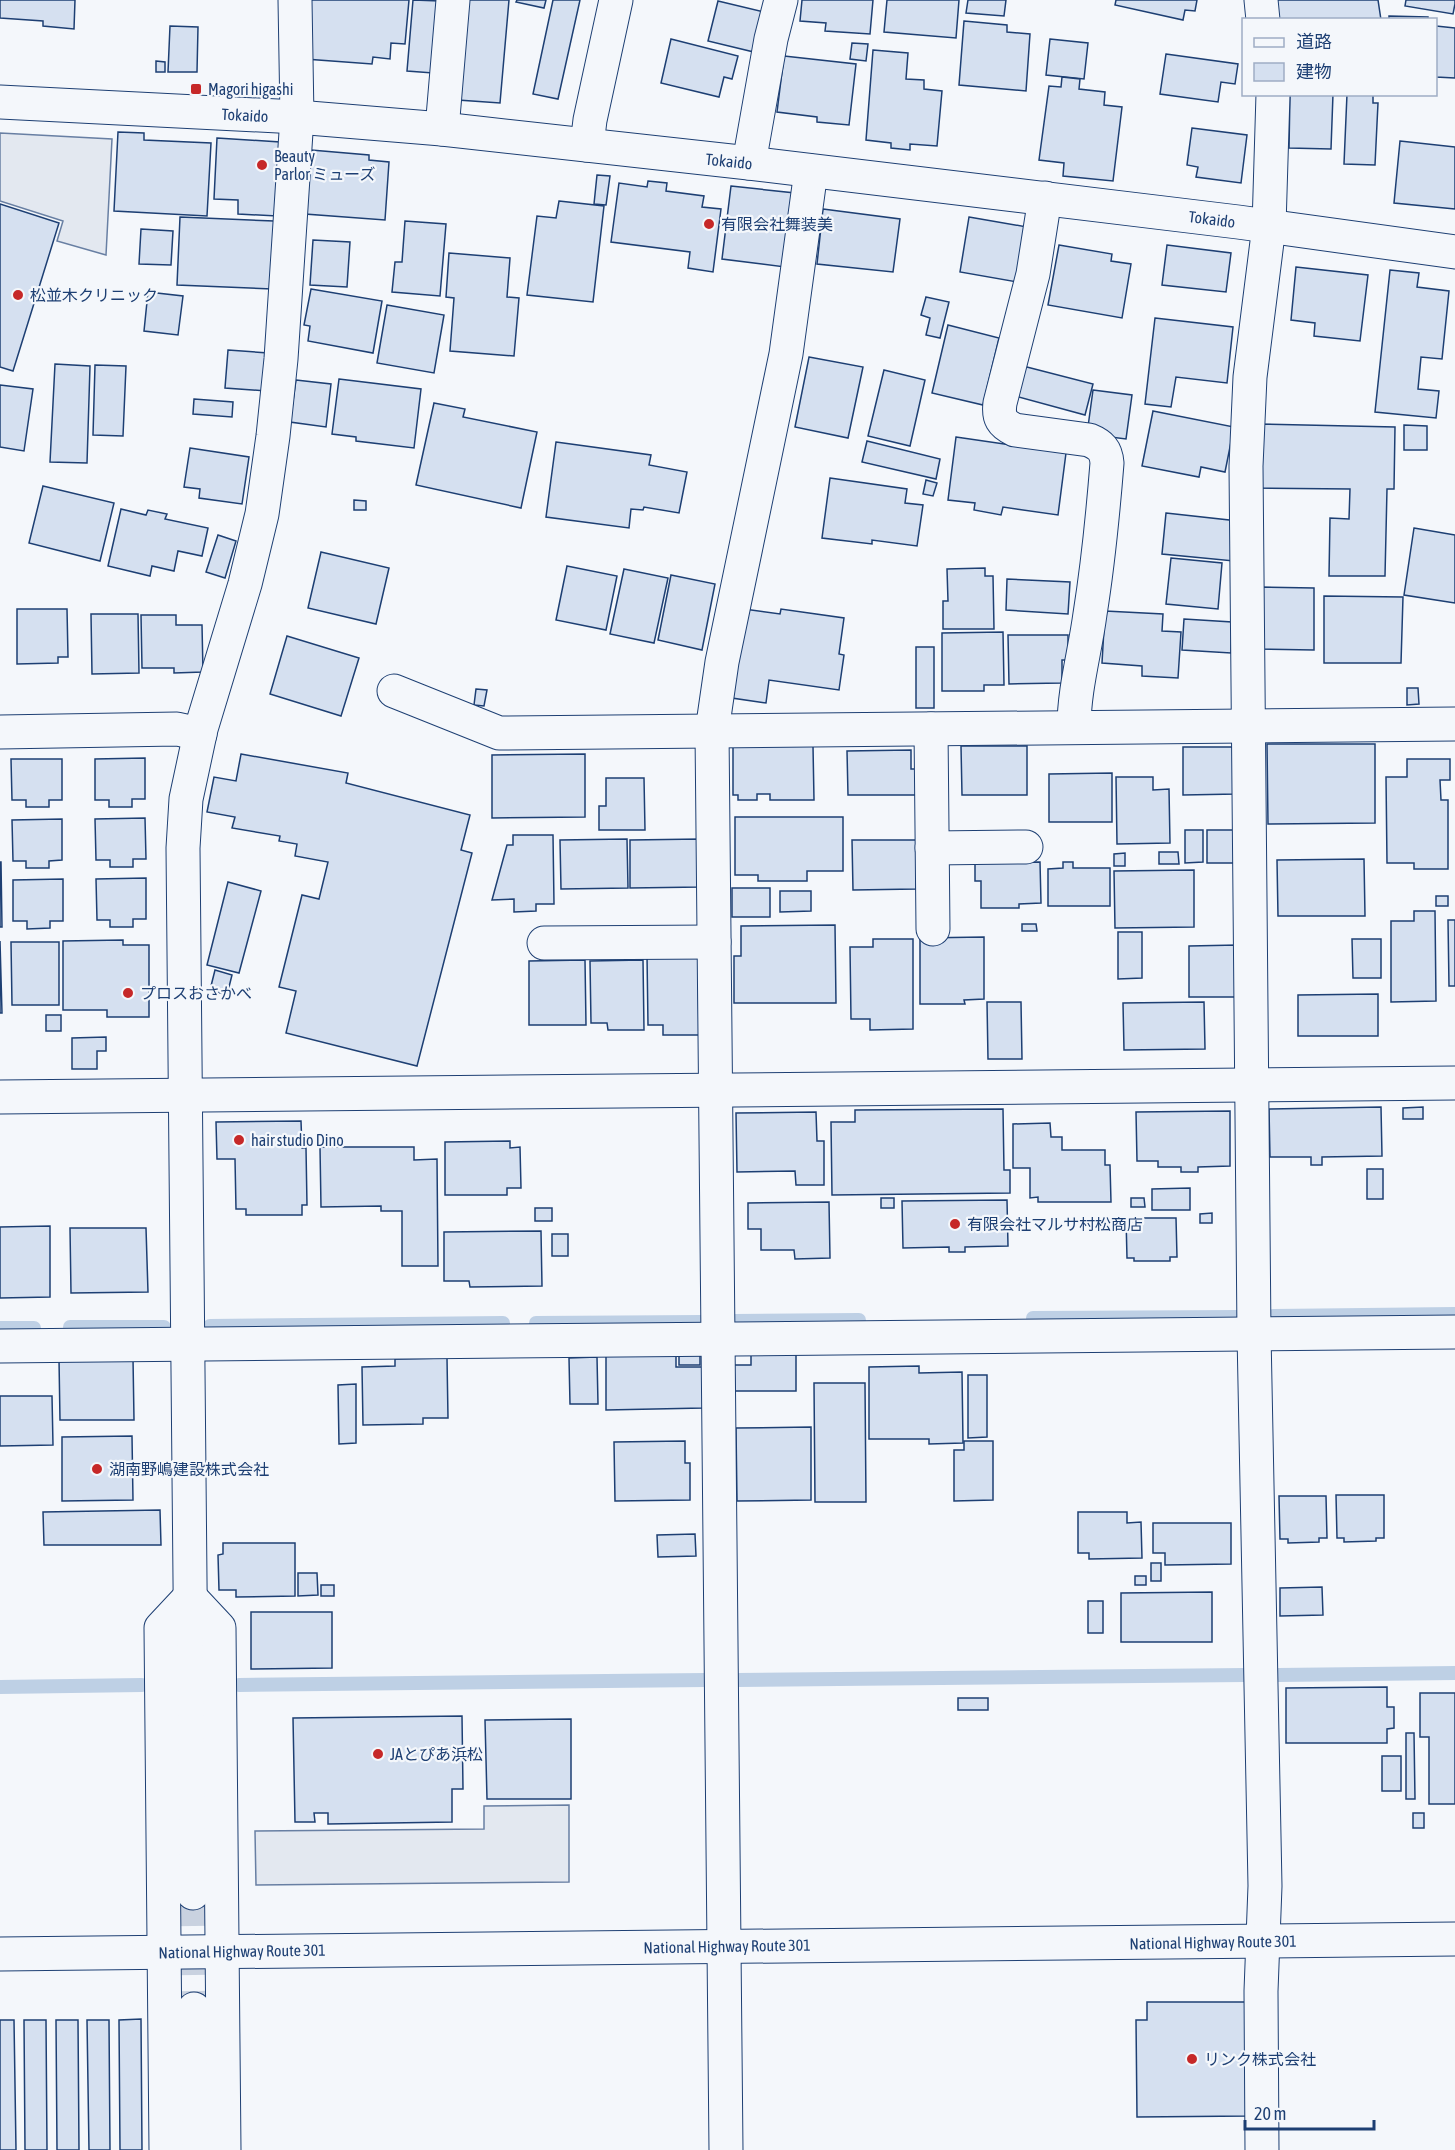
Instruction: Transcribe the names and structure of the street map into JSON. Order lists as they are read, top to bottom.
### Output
{
  "streets": {
    "main road": ["Tokaido", "National Highway Route 301"]
  },
  "places": {
    "transit": ["Magori higashi"],
    "other": [
      "Beauty Parlor ミューズ",
      "有限会社舞装美",
      "松並木クリニック",
      "プロスおさかべ",
      "hair studio Dino",
      "有限会社マルサ村松商店",
      "湖南野嶋建設株式会社",
      "JAとぴあ浜松",
      "リンク株式会社"
    ]
  },
  "legend": ["道路", "建物"],
  "scale_bar": "20 m"
}
